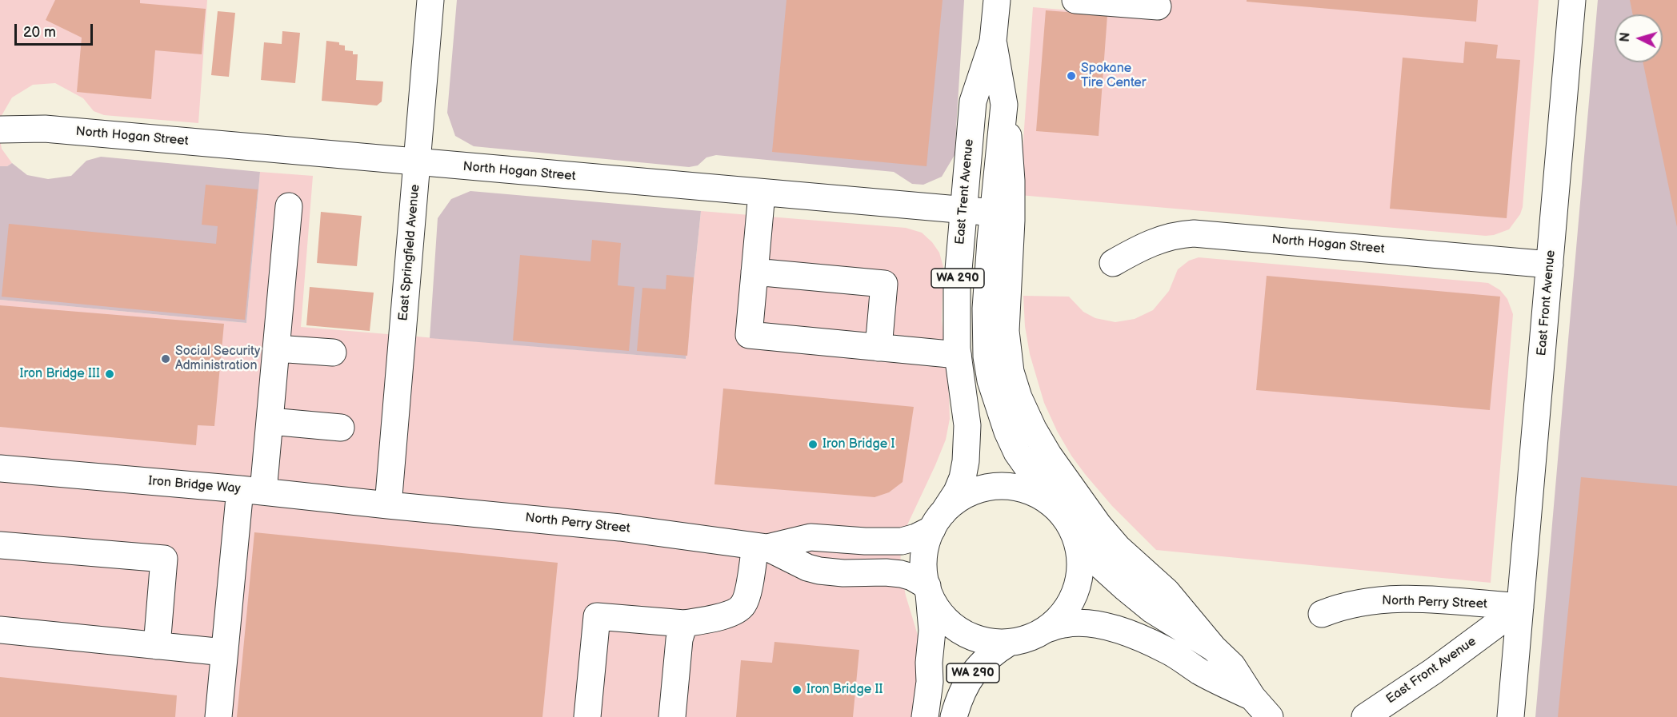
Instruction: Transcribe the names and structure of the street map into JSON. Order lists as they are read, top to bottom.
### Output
{
  "streets": {
    "street": [
      "North Hogan Street",
      "East Trent Avenue",
      "East Springfield Avenue",
      "WA 290",
      "East Front Avenue",
      "Iron Bridge Way",
      "North Perry Street"
    ]
  },
  "crossings": [
    ["North Hogan Street", "East Trent Avenue"],
    ["North Hogan Street", "East Springfield Avenue"],
    ["North Hogan Street", "East Front Avenue"],
    ["East Trent Avenue", "WA 290"],
    ["East Trent Avenue", "North Perry Street"],
    ["East Springfield Avenue", "Iron Bridge Way"],
    ["East Springfield Avenue", "North Perry Street"],
    ["WA 290", "North Perry Street"],
    ["East Front Avenue", "North Perry Street"],
    ["Iron Bridge Way", "North Perry Street"]
  ],
  "places": [
    "Spokane Tire Center",
    "Social Security Administration",
    "Iron Bridge III",
    "Iron Bridge I",
    "Iron Bridge II"
  ],
  "scale_bar": "20 m",
  "north": "left"
}
